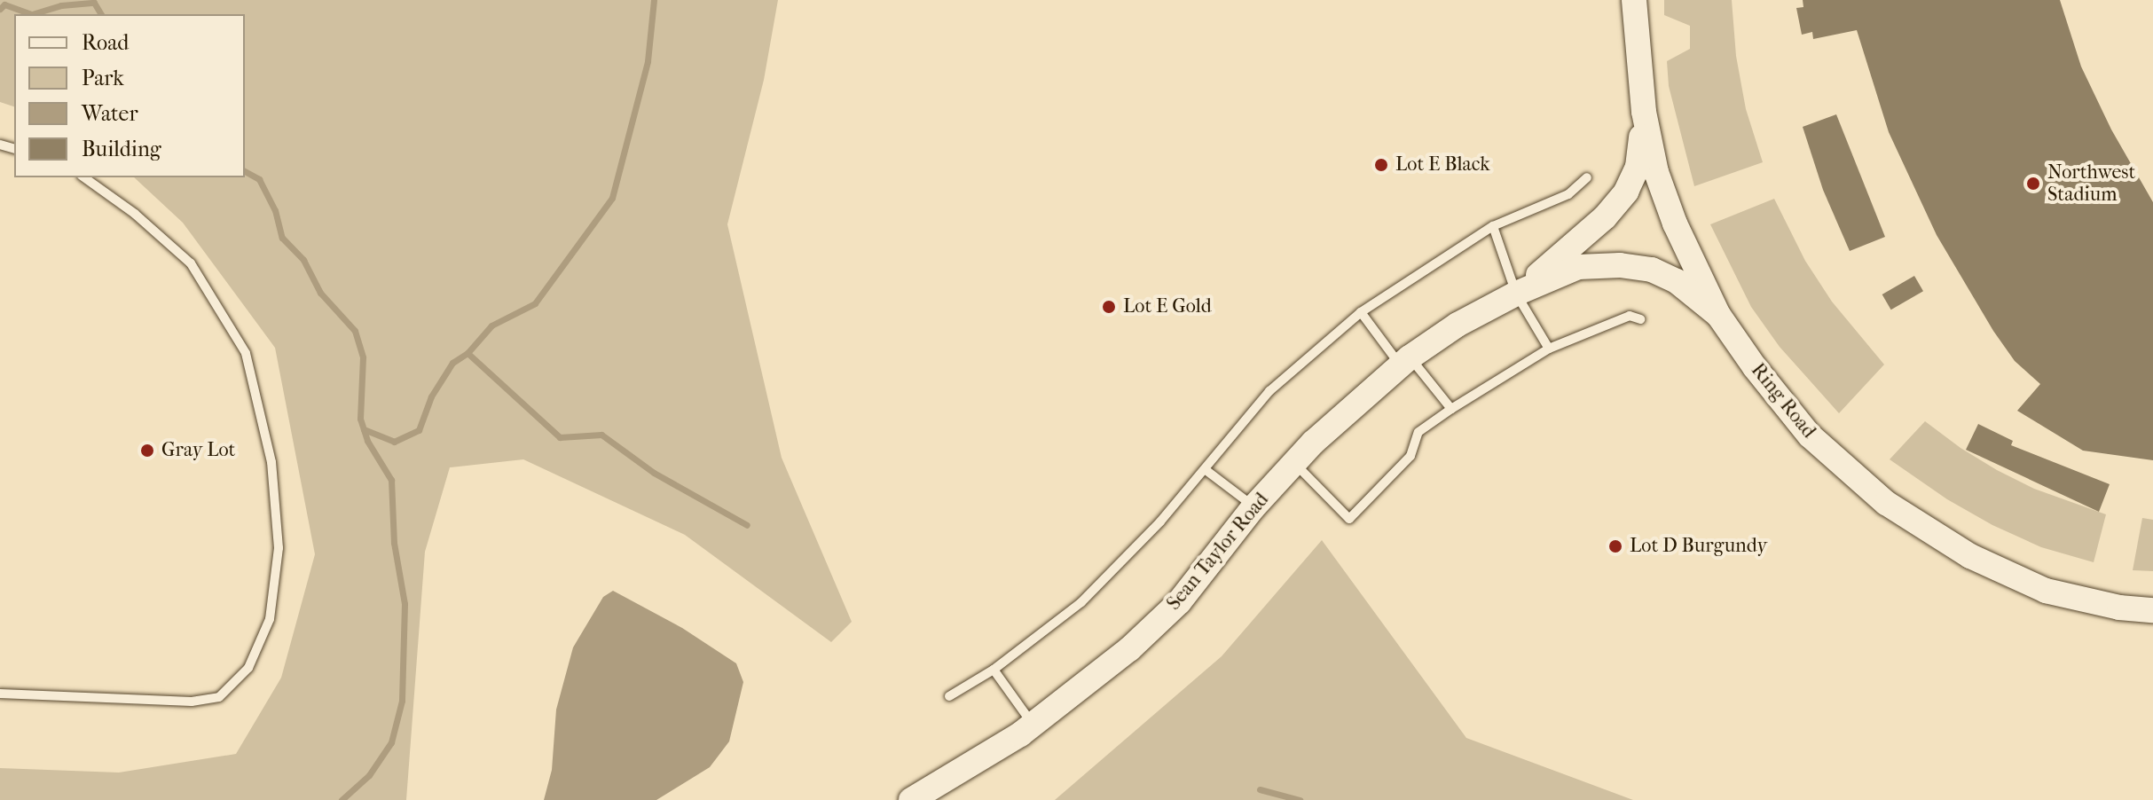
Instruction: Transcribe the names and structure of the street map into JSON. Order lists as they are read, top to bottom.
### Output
{
  "streets": {
    "main road": ["Ring Road", "Sean Taylor Road"]
  },
  "crossings": [
    ["Ring Road", "Sean Taylor Road"]
  ],
  "places": [
    "Lot E Black",
    "Northwest Stadium",
    "Lot E Gold",
    "Gray Lot",
    "Lot D Burgundy"
  ],
  "legend": [
    "Road",
    "Park",
    "Water",
    "Building"
  ]
}
